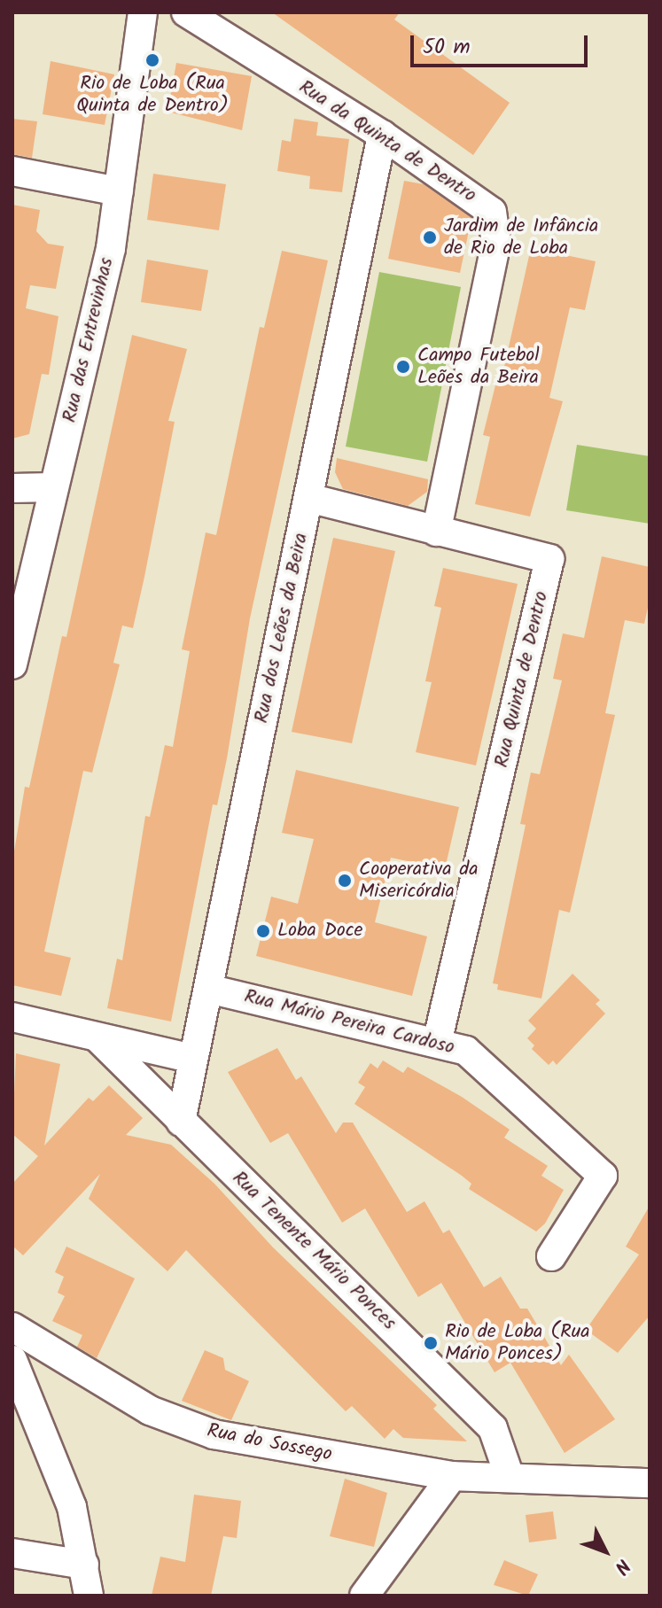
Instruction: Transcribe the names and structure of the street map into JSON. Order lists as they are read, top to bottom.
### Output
{
  "streets": {
    "street": [
      "Rua da Quinta de Dentro",
      "Rua das Entrevinhas",
      "Rua dos Leões da Beira",
      "Rua Quinta de Dentro",
      "Rua Mário Pereira Cardoso",
      "Rua Tenente Mário Ponces",
      "Rua do Sossego"
    ]
  },
  "crossings": [
    ["Rua da Quinta de Dentro", "Rua dos Leões da Beira"],
    ["Rua da Quinta de Dentro", "Rua Quinta de Dentro"],
    ["Rua dos Leões da Beira", "Rua Quinta de Dentro"],
    ["Rua dos Leões da Beira", "Rua Mário Pereira Cardoso"],
    ["Rua dos Leões da Beira", "Rua Tenente Mário Ponces"],
    ["Rua Quinta de Dentro", "Rua Mário Pereira Cardoso"],
    ["Rua Tenente Mário Ponces", "Rua do Sossego"]
  ],
  "places": [
    "Rio de Loba (Rua Quinta de Dentro)",
    "Jardim de Infância de Rio de Loba",
    "Campo Futebol Leões da Beira",
    "Cooperativa da Misericórdia",
    "Loba Doce",
    "Rio de Loba (Rua Mário Ponces)"
  ],
  "scale_bar": "50 m",
  "north": "bottom right"
}
